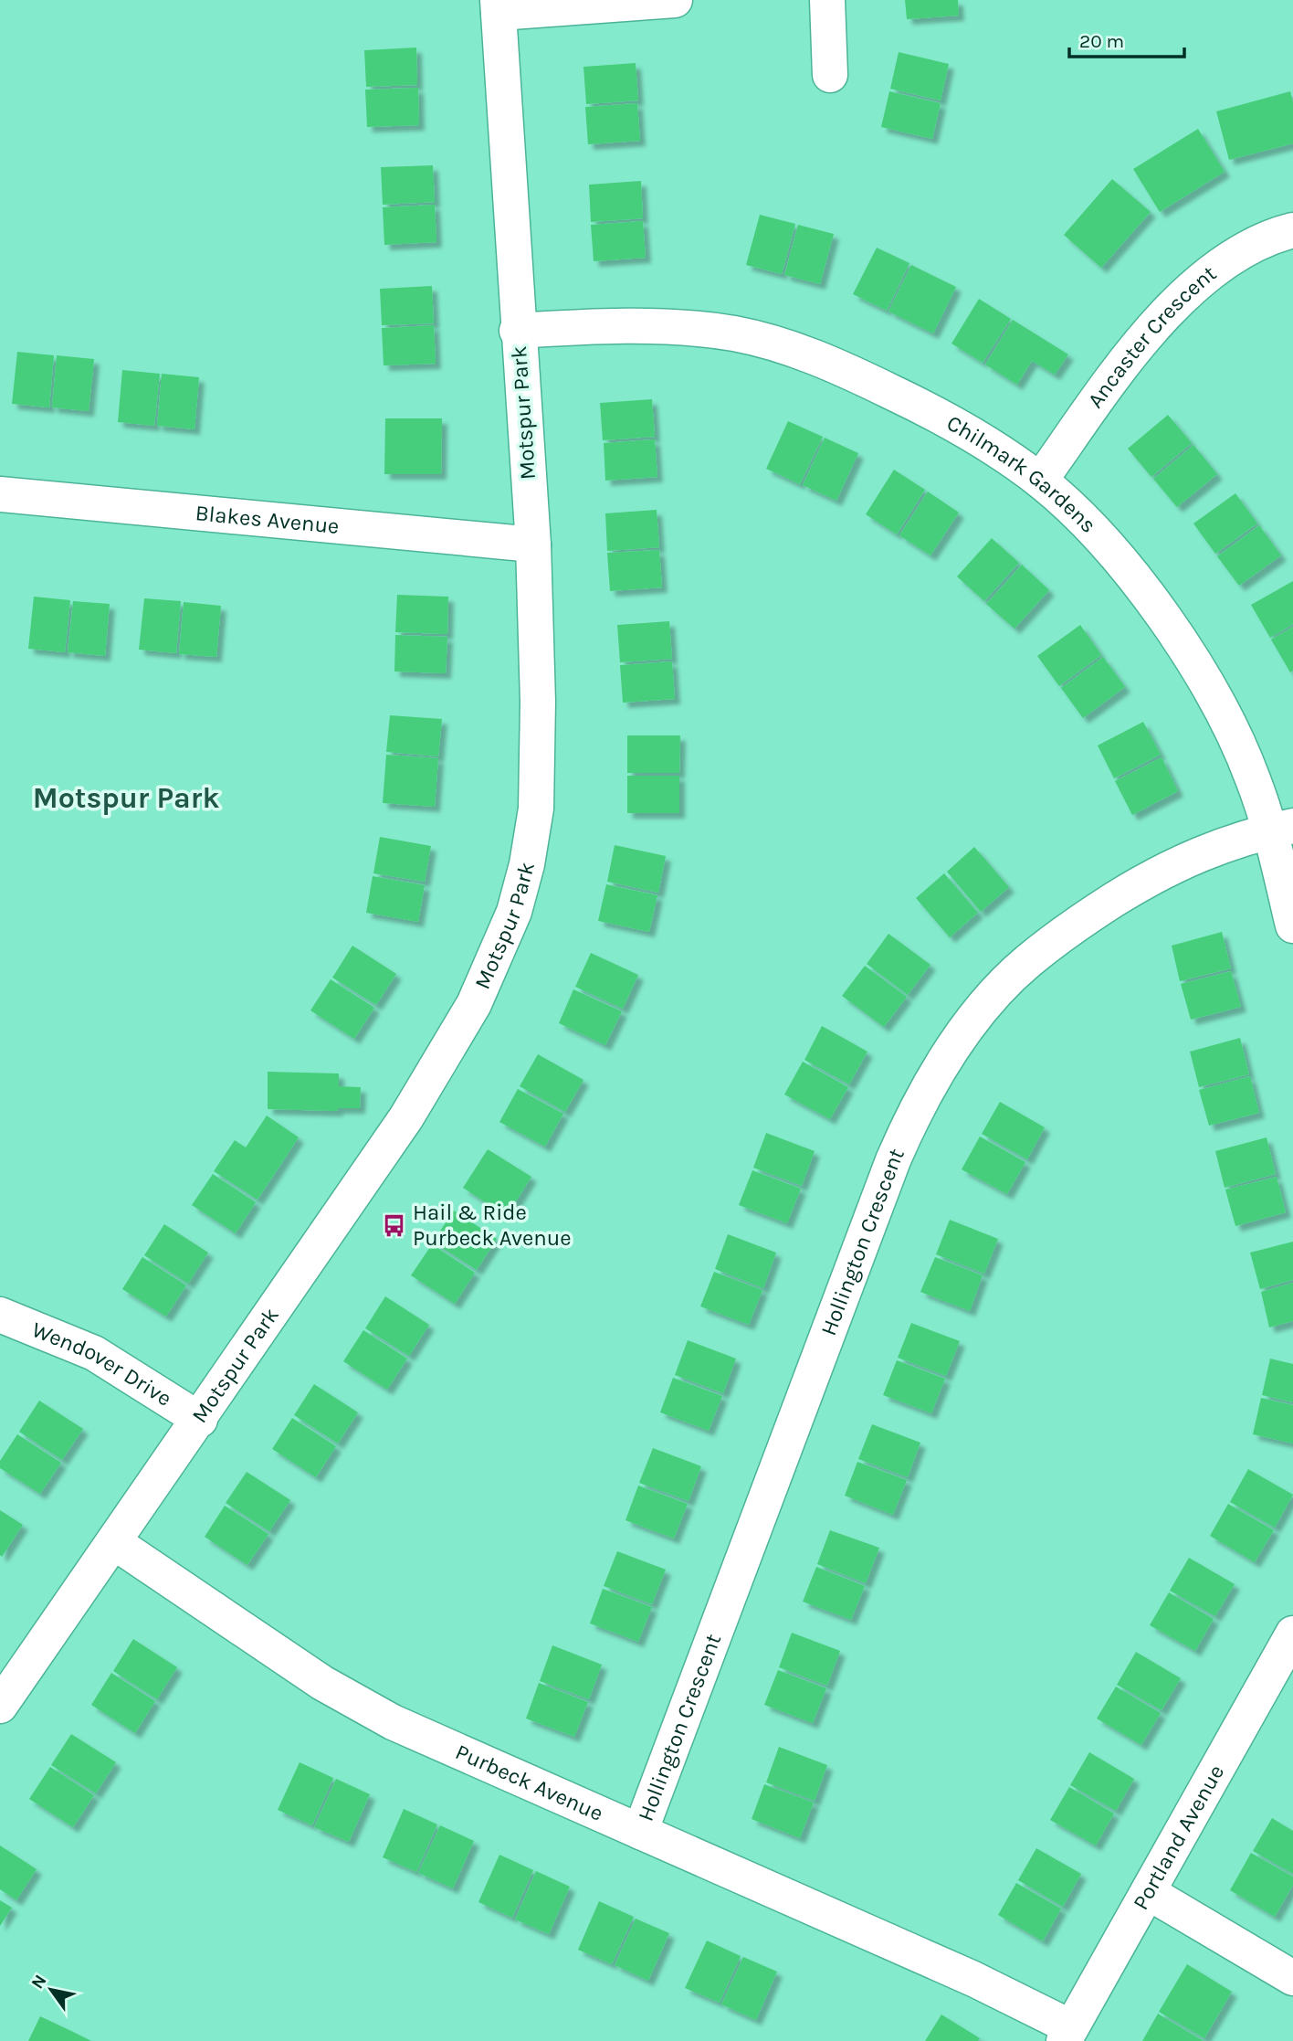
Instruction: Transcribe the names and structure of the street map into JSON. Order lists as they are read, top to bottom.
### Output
{
  "streets": {
    "street": [
      "Ancaster Crescent",
      "Motspur Park",
      "Chilmark Gardens",
      "Blakes Avenue",
      "Hollington Crescent",
      "Wendover Drive",
      "Purbeck Avenue",
      "Portland Avenue"
    ]
  },
  "crossings": [
    ["Ancaster Crescent", "Chilmark Gardens"],
    ["Motspur Park", "Chilmark Gardens"],
    ["Motspur Park", "Blakes Avenue"],
    ["Motspur Park", "Wendover Drive"],
    ["Motspur Park", "Purbeck Avenue"],
    ["Chilmark Gardens", "Hollington Crescent"],
    ["Hollington Crescent", "Purbeck Avenue"],
    ["Purbeck Avenue", "Portland Avenue"]
  ],
  "districts": ["Motspur Park"],
  "places": {
    "bus stop": ["Hail & Ride Purbeck Avenue"]
  },
  "scale_bar": "20 m",
  "north": "top left"
}
